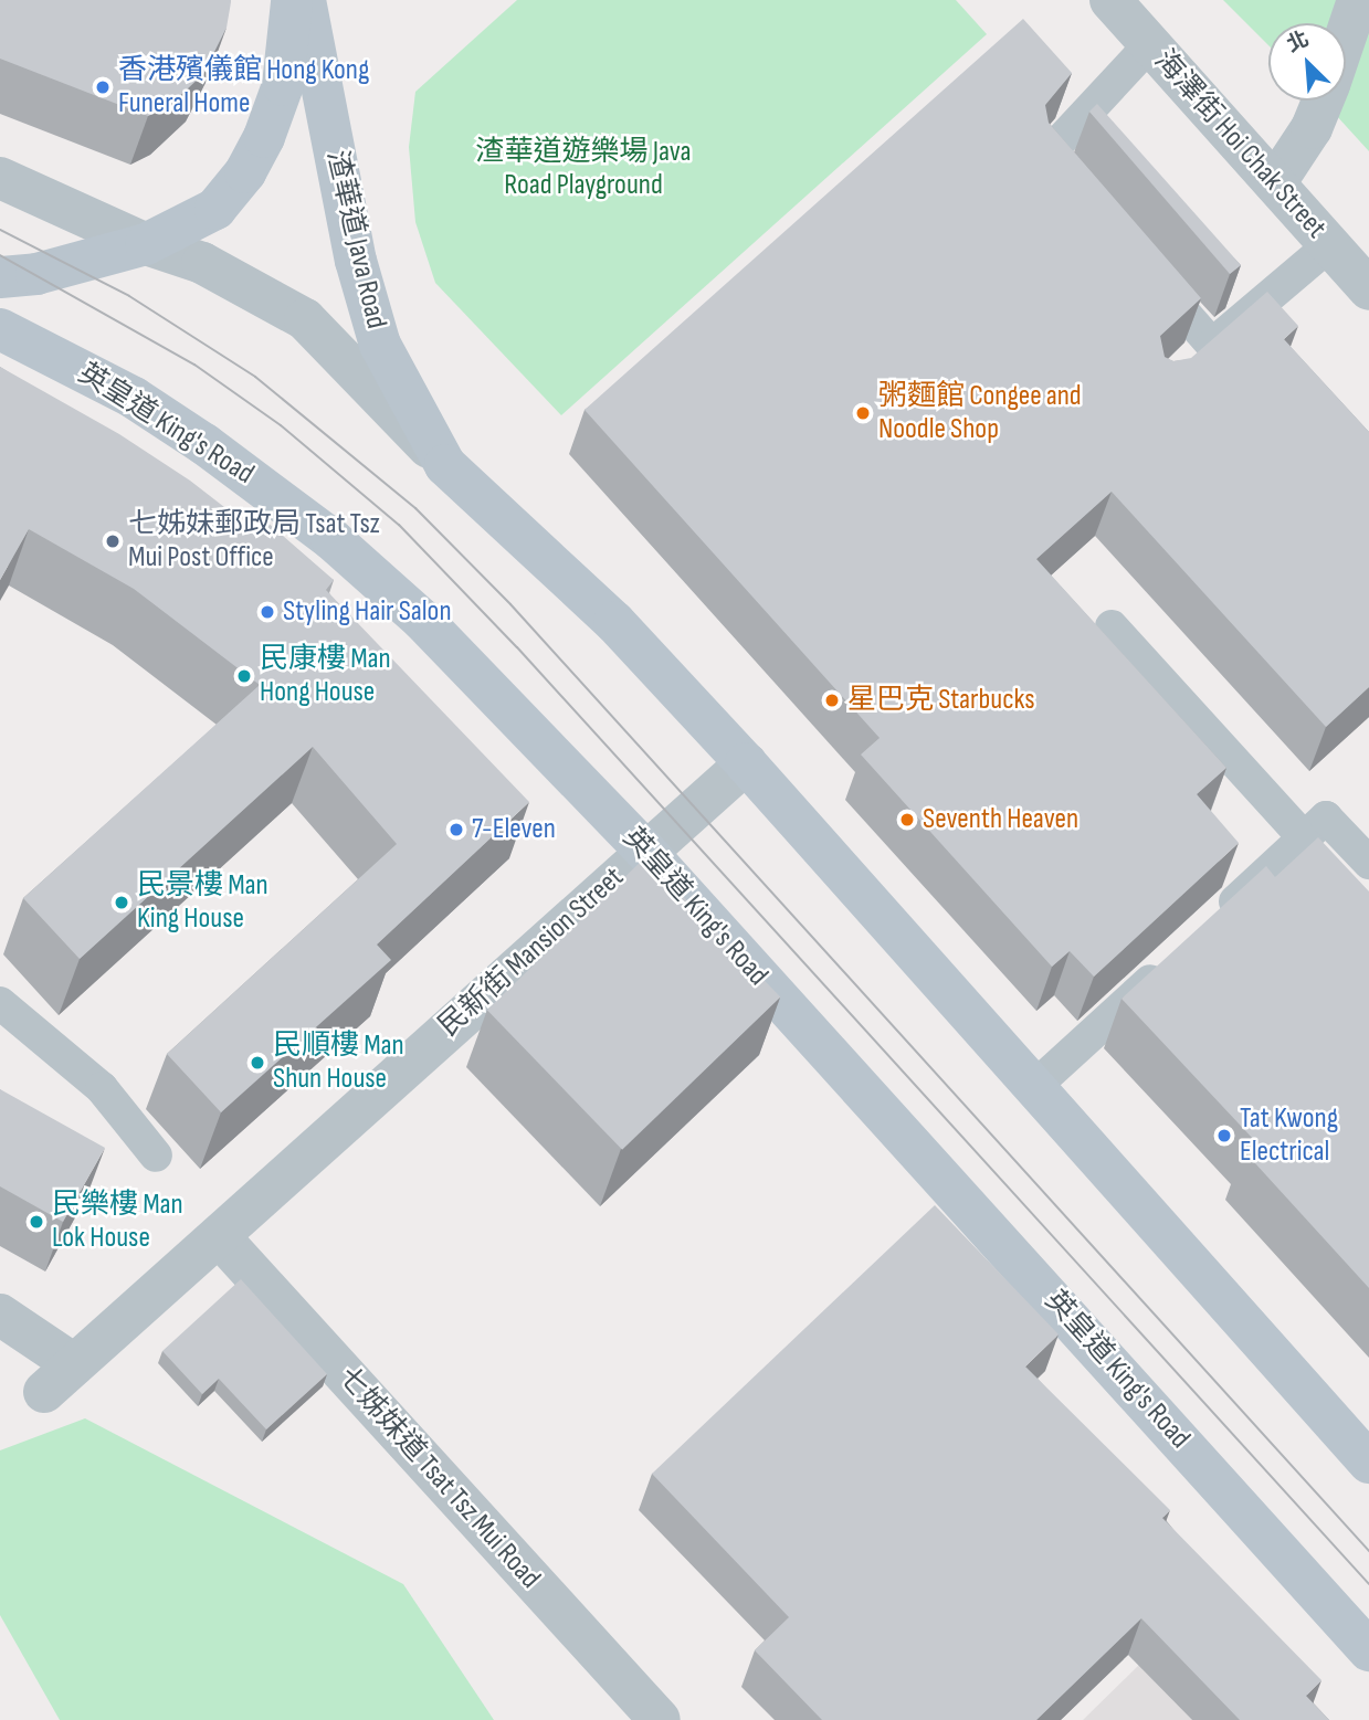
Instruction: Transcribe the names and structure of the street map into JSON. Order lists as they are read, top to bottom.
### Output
{
  "streets": {
    "main road": ["渣華道 Java Road", "英皇道 King's Road"],
    "street": ["海澤街 Hoi Chak Street", "民新街 Mansion Street", "七姊妹道 Tsat Tsz Mui Road"]
  },
  "crossings": [
    ["英皇道 King's Road", "民新街 Mansion Street"],
    ["民新街 Mansion Street", "七姊妹道 Tsat Tsz Mui Road"]
  ],
  "parks": ["渣華道遊樂場 Java Road Playground"],
  "places": [
    "香港殯儀館 Hong Kong Funeral Home",
    "粥麵館 Congee and Noodle Shop",
    "七姊妹郵政局 Tsat Tsz Mui Post Office",
    "Styling Hair Salon",
    "民康樓 Man Hong House",
    "星巴克 Starbucks",
    "Seventh Heaven",
    "7-Eleven",
    "民景樓 Man King House",
    "民順樓 Man Shun House",
    "Tat Kwong Electrical",
    "民樂樓 Man Lok House"
  ],
  "north": "top left"
}
